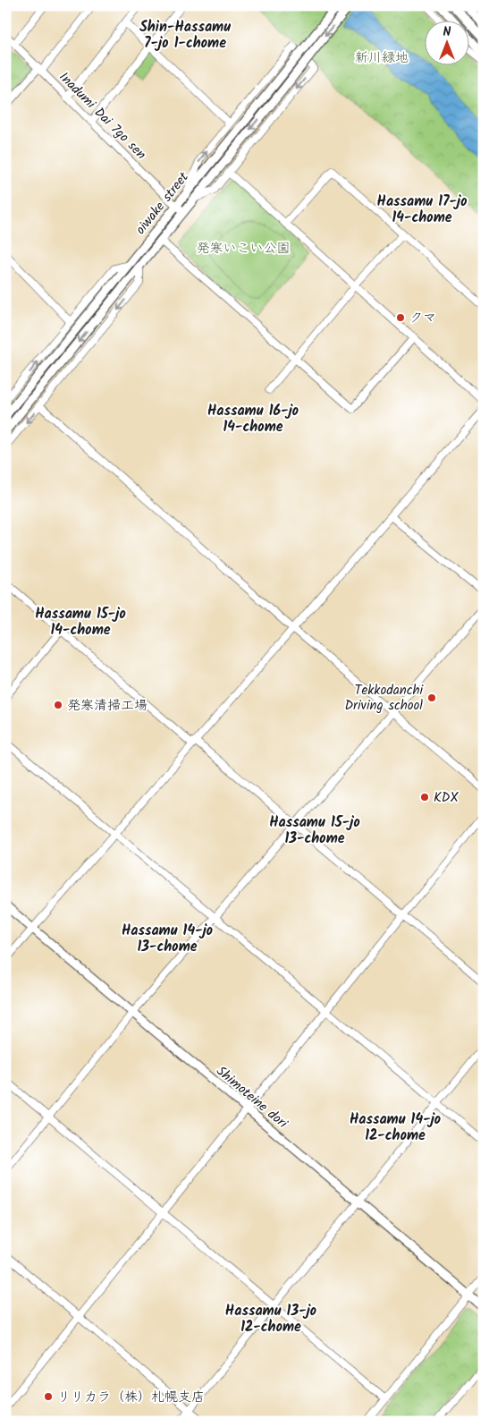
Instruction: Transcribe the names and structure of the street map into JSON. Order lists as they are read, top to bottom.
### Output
{
  "streets": {
    "main road": ["oiwake street", "Shimoteine dori"],
    "street": ["Inadumi Dai 7go sen"]
  },
  "crossings": [
    ["Inadumi Dai 7go sen", "oiwake street"]
  ],
  "districts": [
    "Shin-Hassamu 7-jo 1-chome",
    "Hassamu 17-jo 14-chome",
    "Hassamu 16-jo 14-chome",
    "Hassamu 15-jo 14-chome",
    "Hassamu 15-jo 13-chome",
    "Hassamu 14-jo 13-chome",
    "Hassamu 14-jo 12-chome",
    "Hassamu 13-jo 12-chome"
  ],
  "parks": ["新川緑地", "発寒いこい公園"],
  "places": [
    "クマ",
    "Tekkodanchi Driving school",
    "発寒清掃工場",
    "KDX",
    "リリカラ（株）札幌支店"
  ],
  "north": "top"
}
